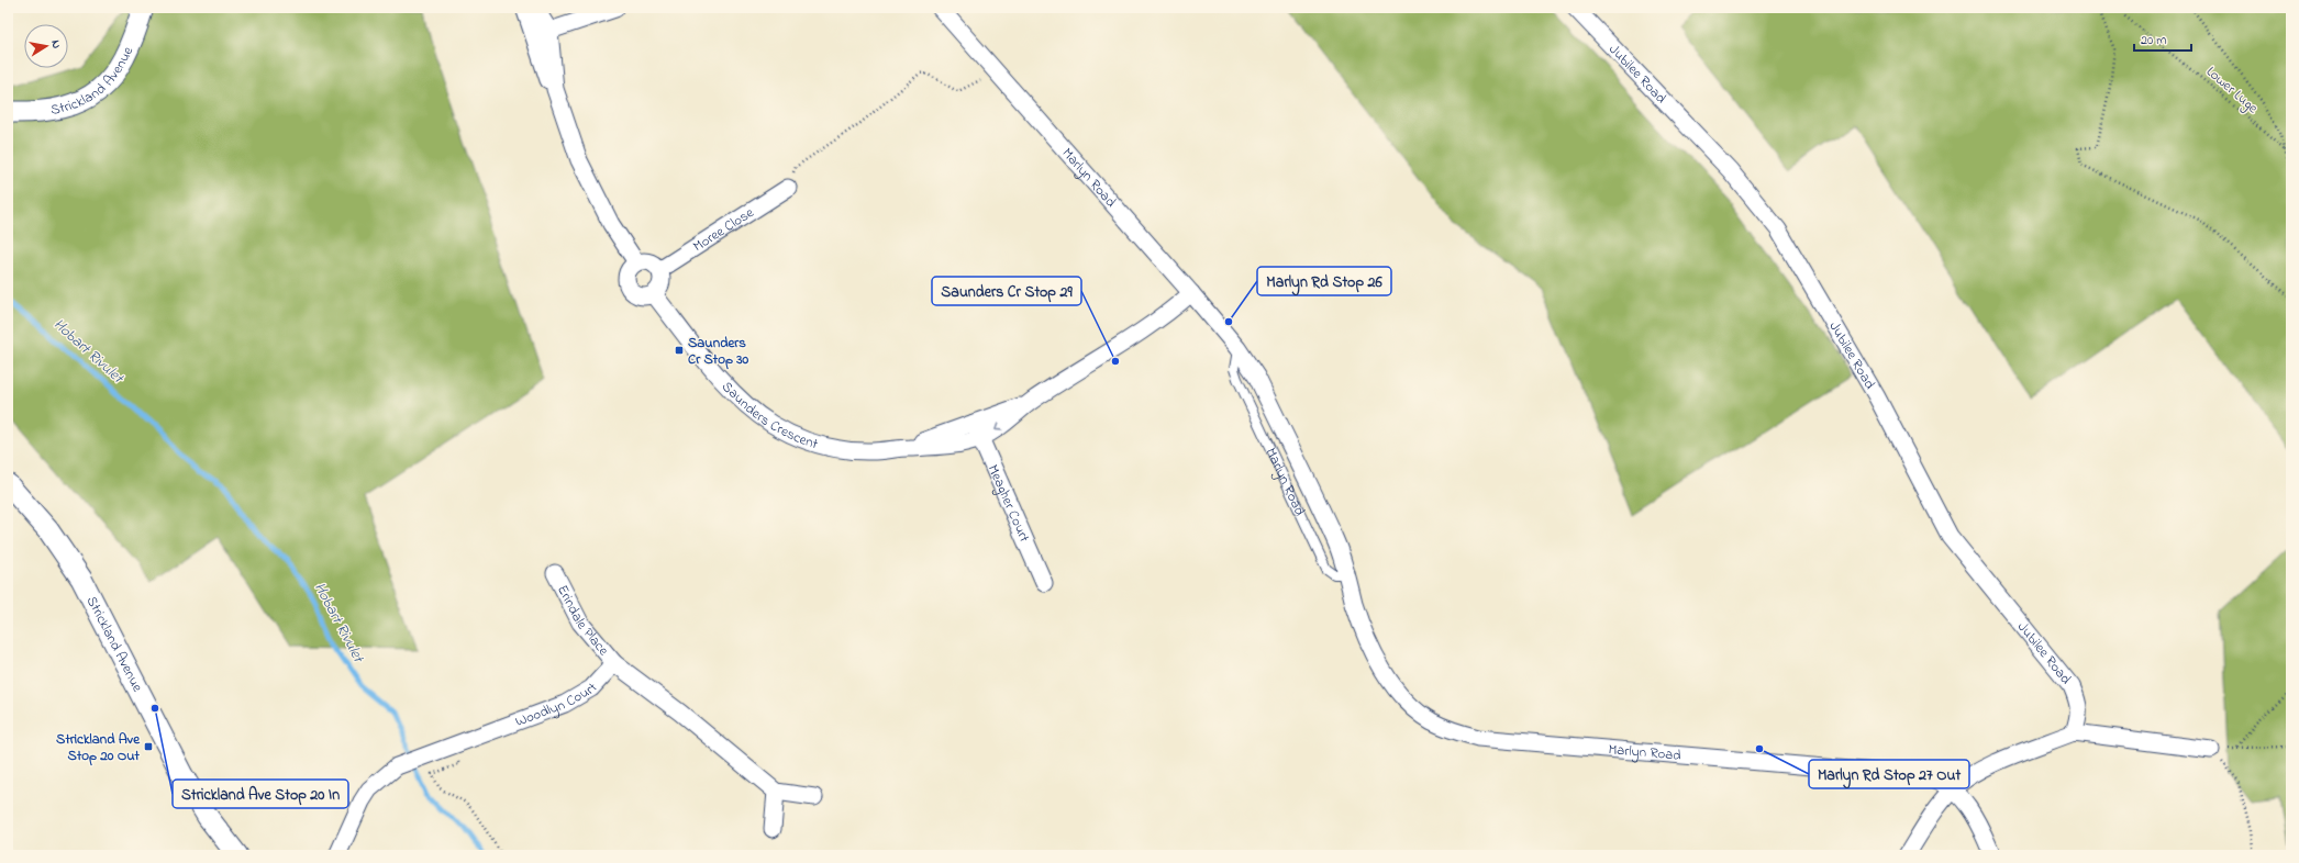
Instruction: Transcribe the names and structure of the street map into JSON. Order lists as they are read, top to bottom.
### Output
{
  "streets": {
    "street": [
      "Jubilee Road",
      "Strickland Avenue",
      "Marlyn Road",
      "Moree Close",
      "Saunders Crescent",
      "Meagher Court",
      "Erindale Place",
      "Woodlyn Court"
    ],
    "path": ["Lower Luge"]
  },
  "crossings": [
    ["Marlyn Road", "Saunders Crescent"],
    ["Moree Close", "Saunders Crescent"],
    ["Saunders Crescent", "Meagher Court"],
    ["Erindale Place", "Woodlyn Court"]
  ],
  "water": ["Hobart Rivulet"],
  "places": {
    "other": [
      "Marlyn Rd Stop 26",
      "Saunders Cr Stop 29",
      "Strickland Ave Stop 20 In",
      "Marlyn Rd Stop 27 Out"
    ],
    "transit": ["Saunders Cr Stop 30", "Strickland Ave Stop 20 Out"]
  },
  "scale_bar": "20 m",
  "north": "right"
}
